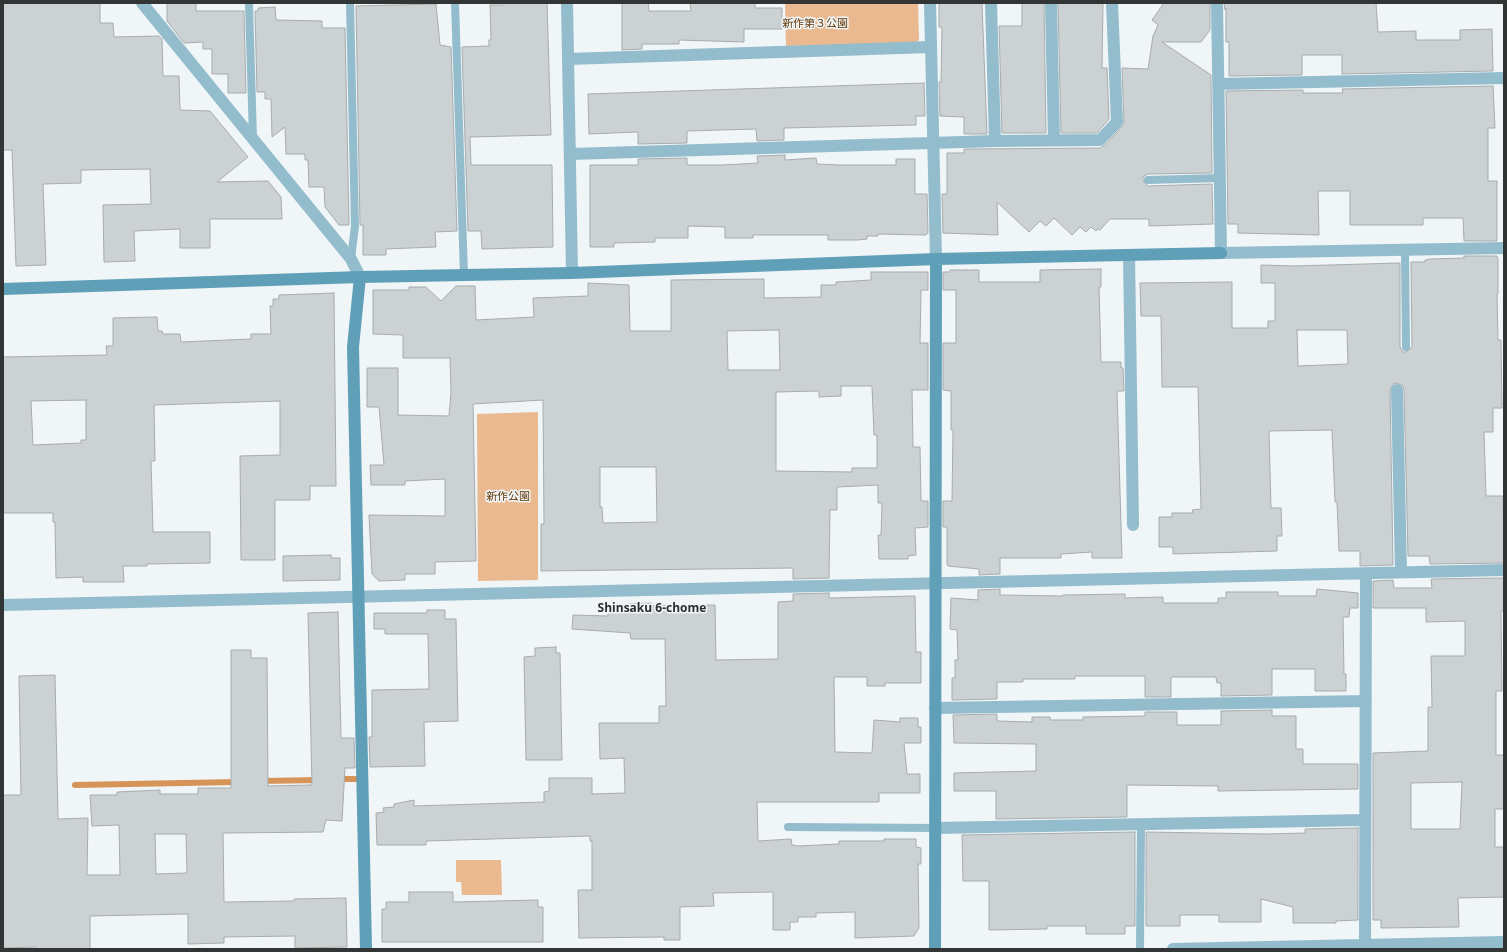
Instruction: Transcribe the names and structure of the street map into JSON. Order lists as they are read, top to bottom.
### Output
{
  "districts": ["Shinsaku 6-chome"],
  "parks": ["新作第３公園", "新作公園"]
}
